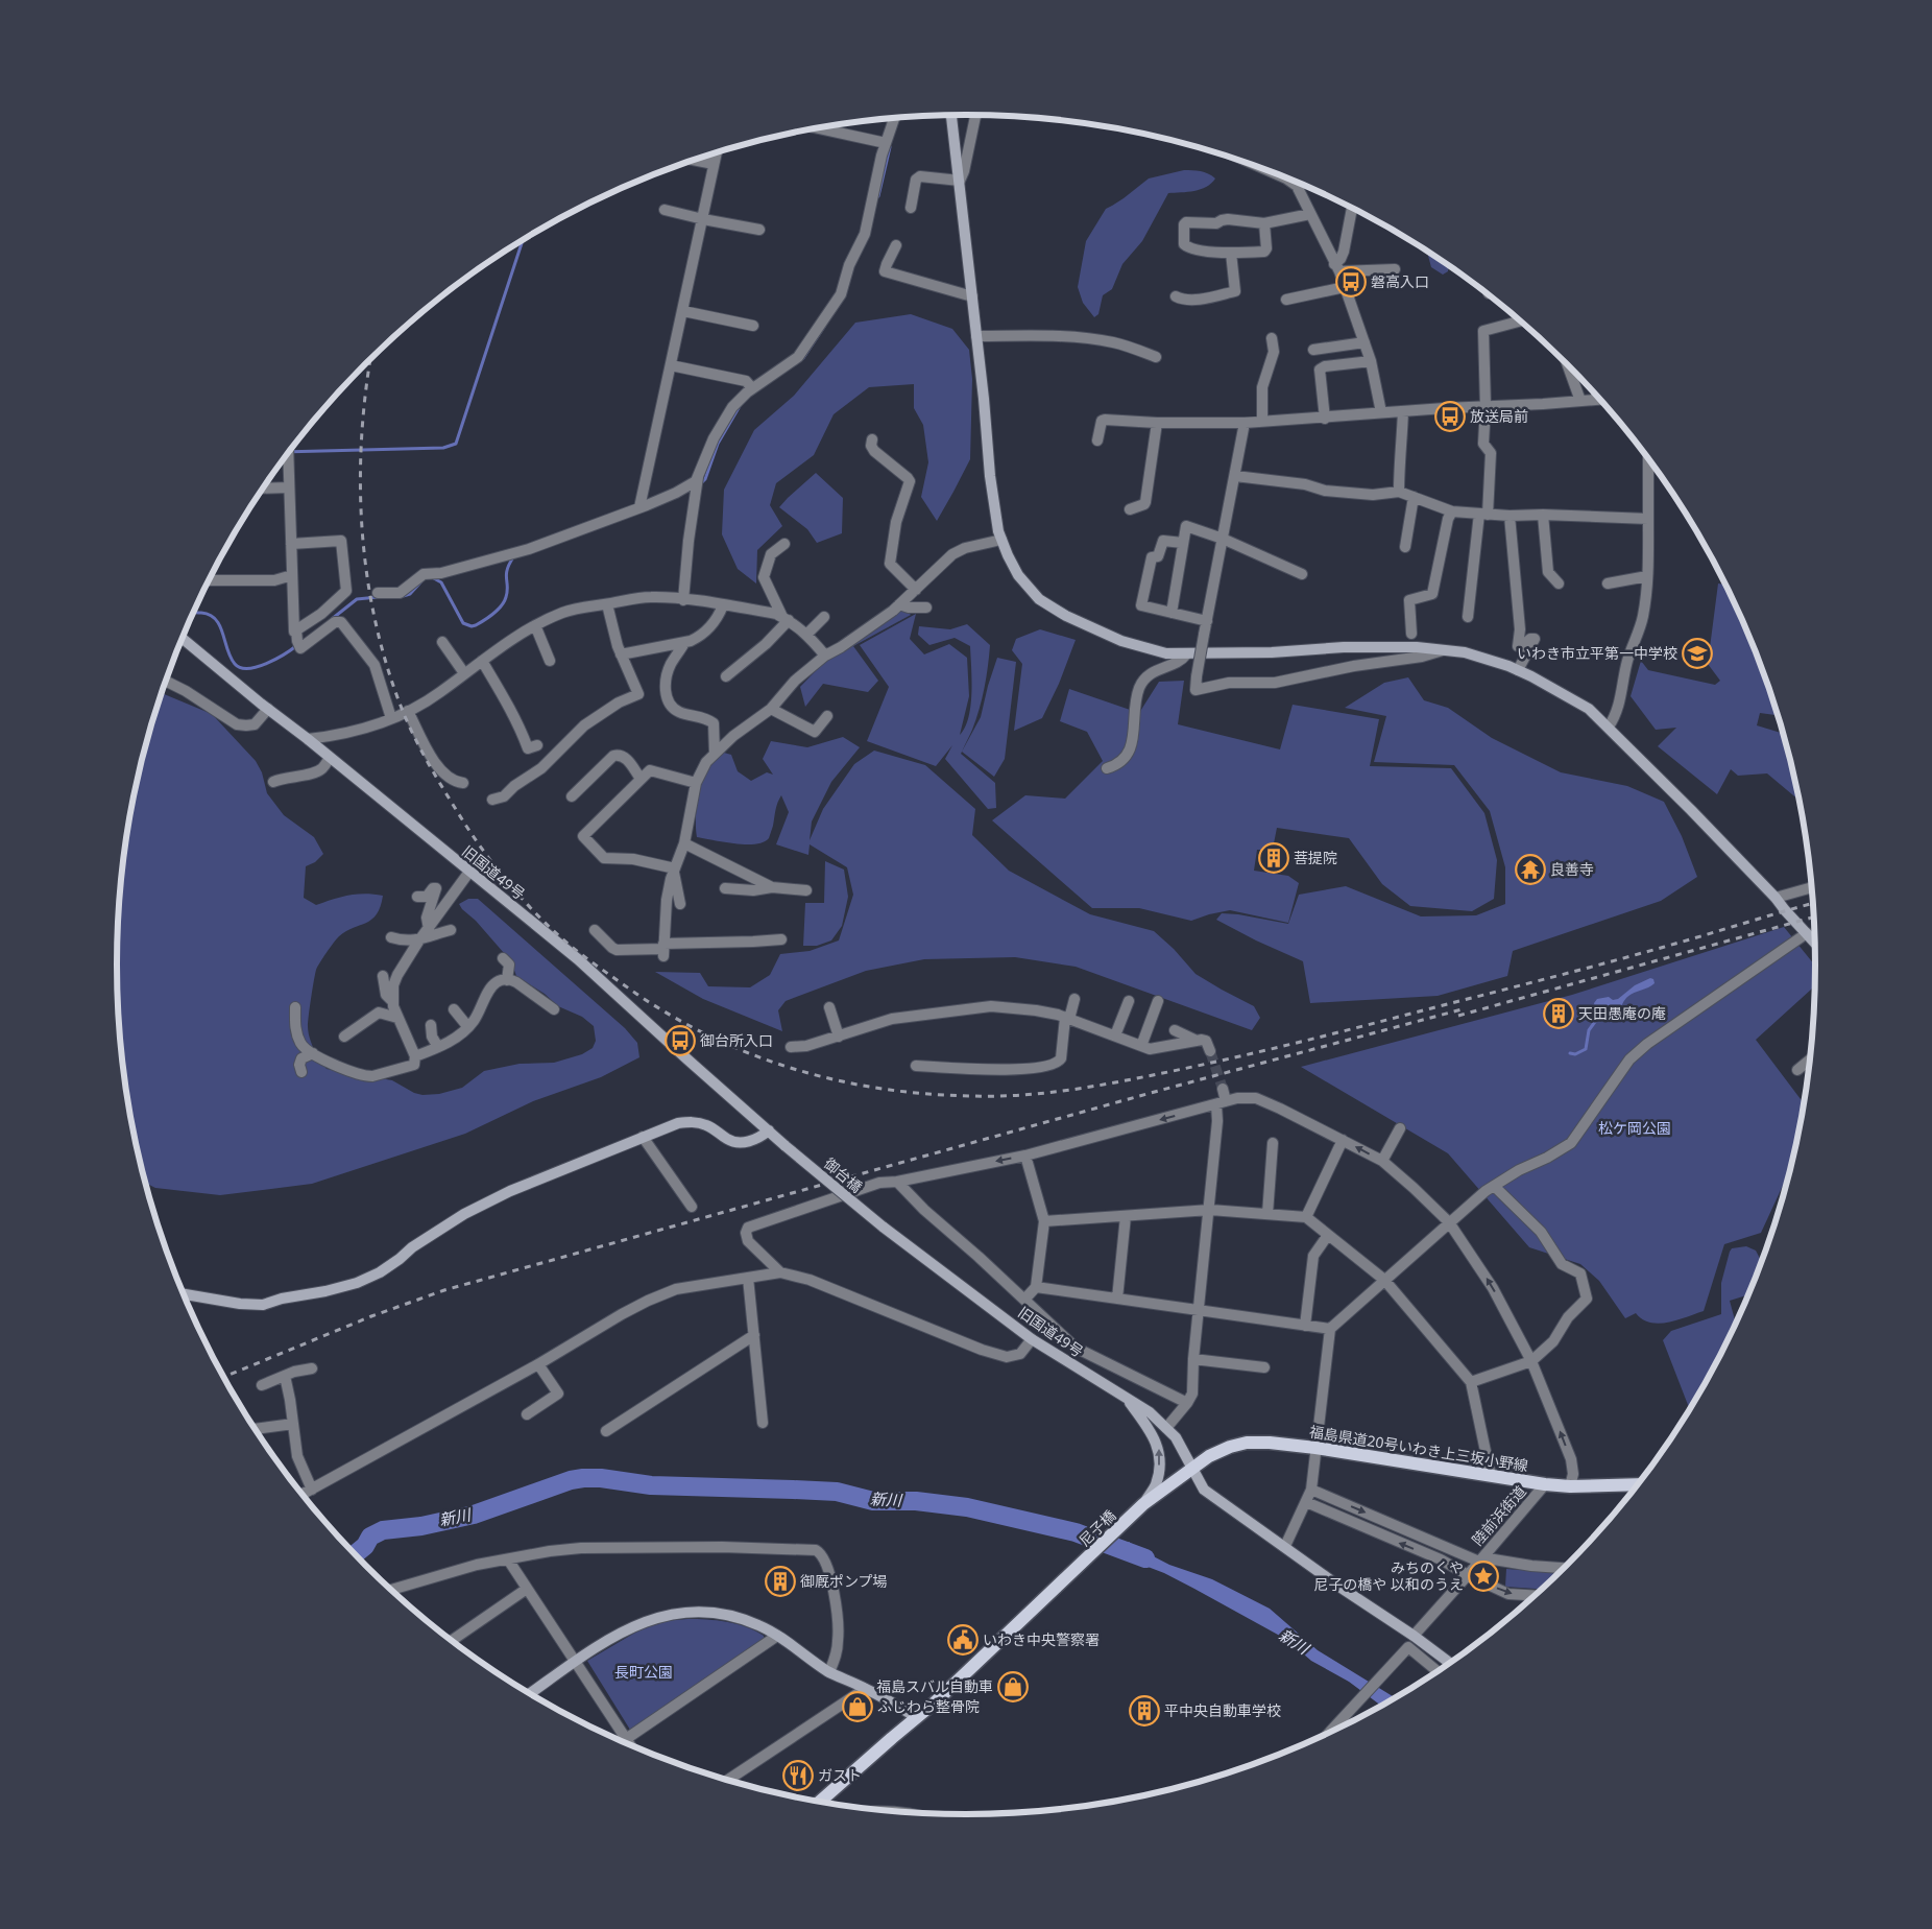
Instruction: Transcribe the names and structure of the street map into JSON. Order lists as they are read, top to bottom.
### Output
{
  "streets": {
    "main road": ["福島県道20号いわき上三坂小野線", "尼子橋"],
    "street": ["旧国道49号", "御台橋", "陸前浜街道"]
  },
  "crossings": [
    ["旧国道49号", "御台橋"],
    ["旧国道49号", "福島県道20号いわき上三坂小野線"],
    ["旧国道49号", "陸前浜街道"],
    ["福島県道20号いわき上三坂小野線", "陸前浜街道"],
    ["福島県道20号いわき上三坂小野線", "尼子橋"]
  ],
  "water": ["新川"],
  "parks": ["松ケ岡公園", "長町公園"],
  "places": {
    "bus stop": ["磐高入口", "放送局前", "御台所入口"],
    "school or university": ["いわき市立平第一中学校"],
    "building": [
      "菩提院",
      "天田愚庵の庵",
      "御厩ポンプ場",
      "平中央自動車学校"
    ],
    "temple": ["良善寺"],
    "place": ["みちのくや 尼子の橋や 以和のうえ"],
    "public building": ["いわき中央警察署"],
    "shop": ["福島スバル自動車", "ふじわら整骨院"],
    "restaurant": ["ガスト"]
  }
}
